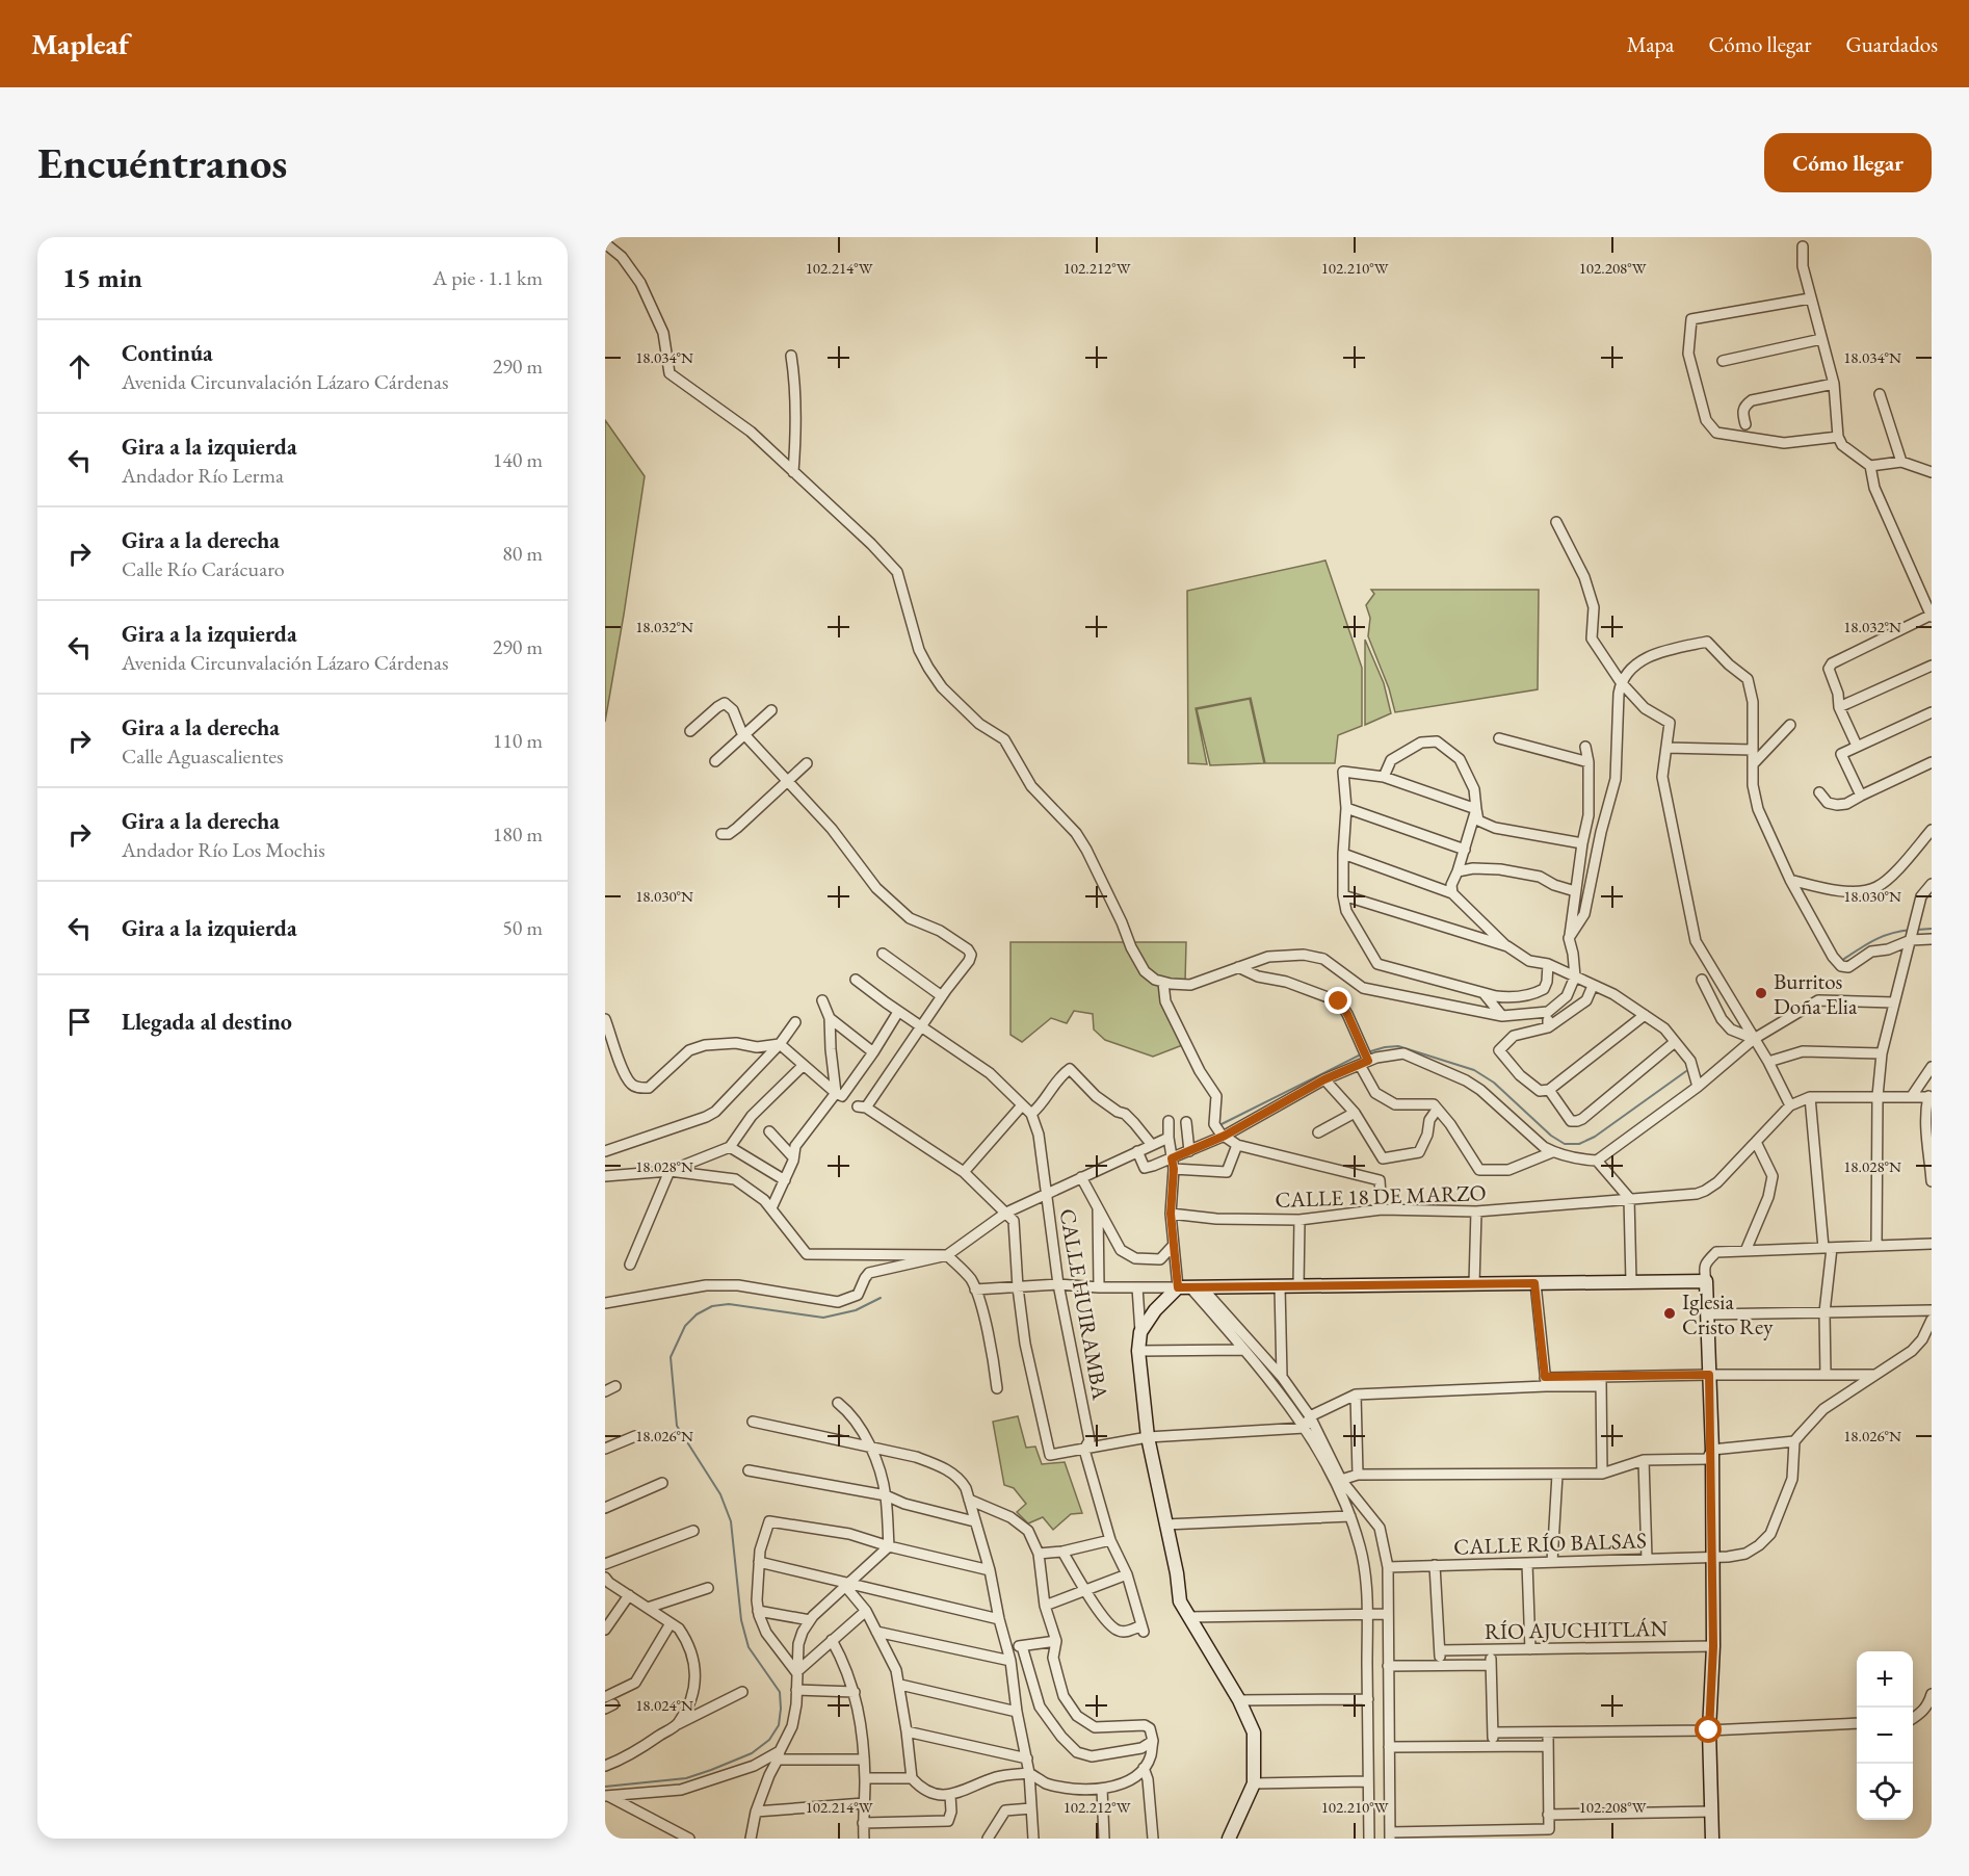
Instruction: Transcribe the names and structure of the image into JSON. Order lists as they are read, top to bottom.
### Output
{
  "streets": {
    "street": [
      "CALLE 18 DE MARZO",
      "CALLE HUIRAMBA",
      "CALLE RÍO BALSAS",
      "RÍO AJUCHITLÁN"
    ]
  },
  "places": ["Burritos Doña Elia", "Iglesia Cristo Rey"],
  "page": {
    "header": "Mapleaf",
    "nav": ["Mapa", "Cómo llegar", "Guardados"],
    "buttons": "Cómo llegar",
    "title": "Encuéntranos",
    "heading": ["15 min", "A pie · 1.1 km"],
    "list": [
      ["Continúa", "Avenida Circunvalación Lázaro Cárdenas", "290 m"],
      ["Gira a la izquierda", "Andador Río Lerma", "140 m"],
      ["Gira a la derecha", "Calle Río Carácuaro", "80 m"],
      ["Gira a la izquierda", "Avenida Circunvalación Lázaro Cárdenas", "290 m"],
      ["Gira a la derecha", "Calle Aguascalientes", "110 m"],
      ["Gira a la derecha", "Andador Río Los Mochis", "180 m"],
      ["Gira a la izquierda", "50 m"],
      "Llegada al destino"
    ],
    "map_buttons": ["+", "−"]
  },
  "coordinates": [
    "102.214°W",
    "102.212°W",
    "102.210°W",
    "102.208°W",
    "18.034°N",
    "18.032°N",
    "18.030°N",
    "18.028°N",
    "18.026°N",
    "18.024°N"
  ]
}
